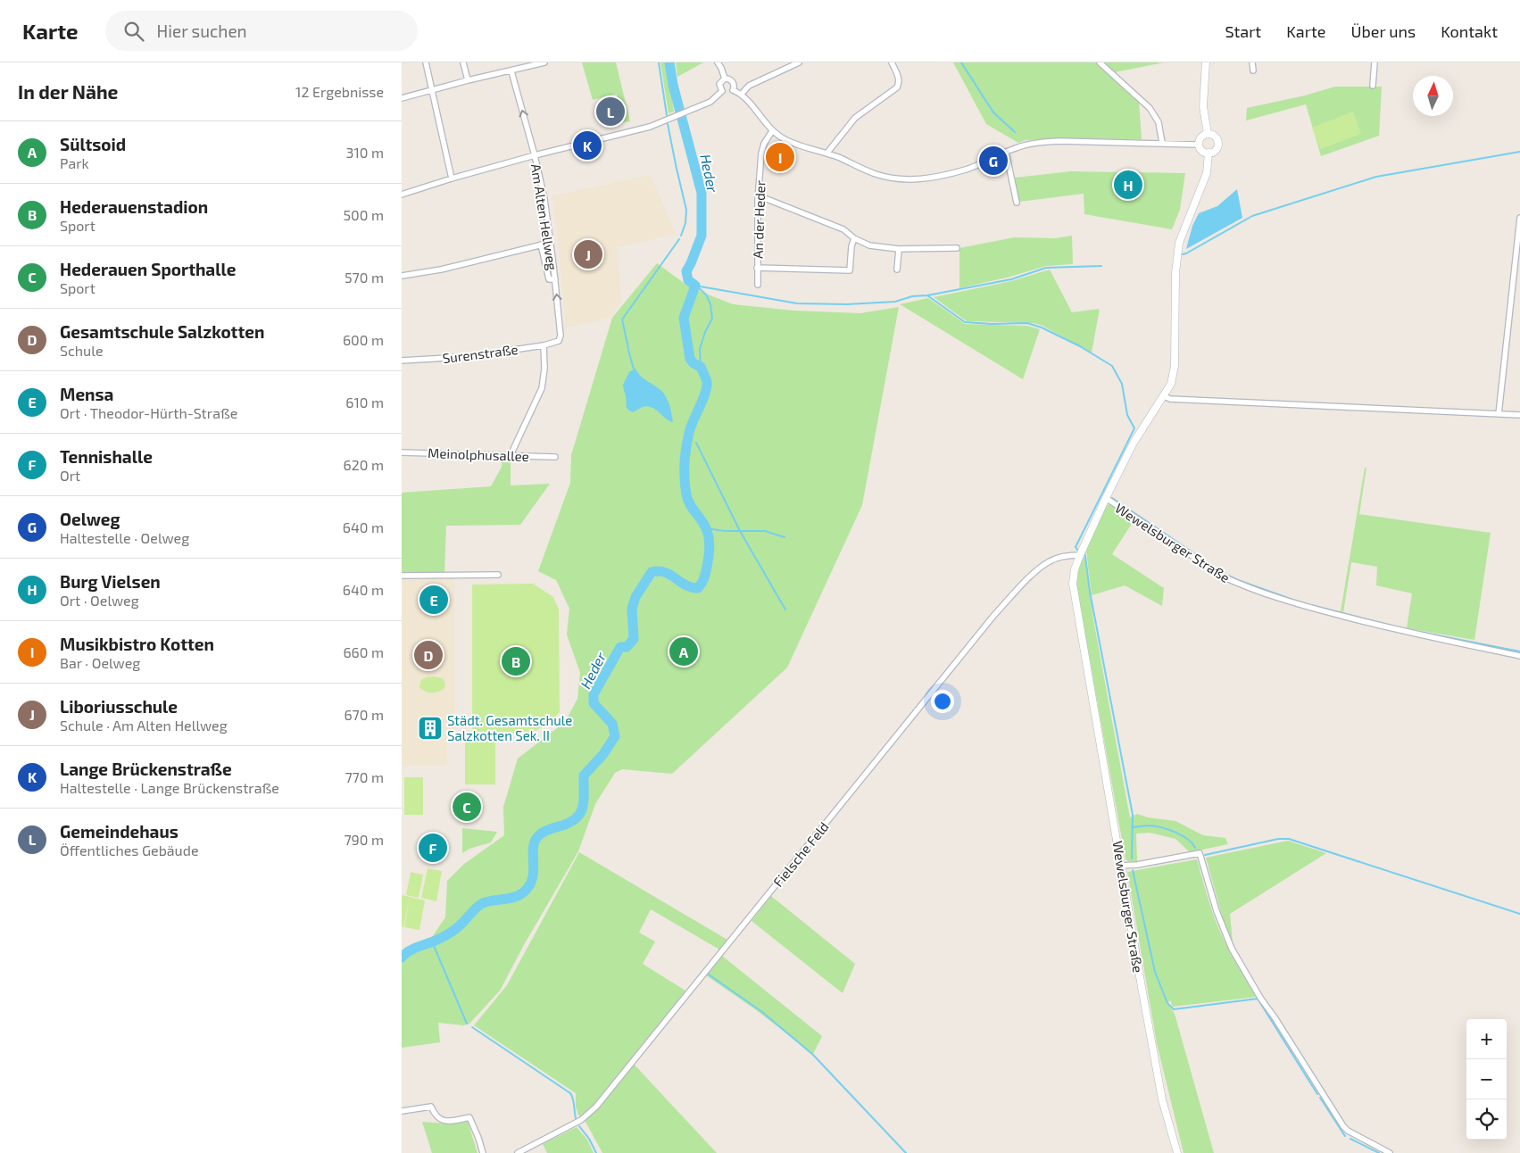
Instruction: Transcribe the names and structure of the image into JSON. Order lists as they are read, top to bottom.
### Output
{
  "streets": {
    "main road": ["Wewelsburger Straße"],
    "street": [
      "Am Alten Hellweg",
      "An der Heder",
      "Surenstraße",
      "Meinolphusallee",
      "Fielsche Feld"
    ]
  },
  "crossings": [
    ["Am Alten Hellweg", "Surenstraße"],
    ["Wewelsburger Straße", "Fielsche Feld"]
  ],
  "one_way": ["Am Alten Hellweg"],
  "water": ["Heder"],
  "places": {
    "building": ["Städt. Gesamtschule Salzkotten Sek. II"]
  },
  "north": "top",
  "page": {
    "header": "Karte",
    "search": "Hier suchen",
    "nav": [
      "Start",
      "Karte",
      "Über uns",
      "Kontakt"
    ],
    "heading": ["In der Nähe", "12 Ergebnisse"],
    "pins": [
      "L",
      "K",
      "I",
      "G",
      "H",
      "J",
      "E",
      "A",
      "D",
      "B",
      "C",
      "F"
    ],
    "list": [
      {
        "mark": "A",
        "name": "Sültsoid",
        "note": "Park",
        "value": "310 m"
      },
      {
        "mark": "B",
        "name": "Hederauenstadion",
        "note": "Sport",
        "value": "500 m"
      },
      {
        "mark": "C",
        "name": "Hederauen Sporthalle",
        "note": "Sport",
        "value": "570 m"
      },
      {
        "mark": "D",
        "name": "Gesamtschule Salzkotten",
        "note": "Schule",
        "value": "600 m"
      },
      {
        "mark": "E",
        "name": "Mensa",
        "note": "Ort · Theodor-Hürth-Straße",
        "value": "610 m"
      },
      {
        "mark": "F",
        "name": "Tennishalle",
        "note": "Ort",
        "value": "620 m"
      },
      {
        "mark": "G",
        "name": "Oelweg",
        "note": "Haltestelle · Oelweg",
        "value": "640 m"
      },
      {
        "mark": "H",
        "name": "Burg Vielsen",
        "note": "Ort · Oelweg",
        "value": "640 m"
      },
      {
        "mark": "I",
        "name": "Musikbistro Kotten",
        "note": "Bar · Oelweg",
        "value": "660 m"
      },
      {
        "mark": "J",
        "name": "Liboriusschule",
        "note": "Schule · Am Alten Hellweg",
        "value": "670 m"
      },
      {
        "mark": "K",
        "name": "Lange Brückenstraße",
        "note": "Haltestelle · Lange Brückenstraße",
        "value": "770 m"
      },
      {
        "mark": "L",
        "name": "Gemeindehaus",
        "note": "Öffentliches Gebäude",
        "value": "790 m"
      }
    ],
    "map_buttons": ["+", "−"]
  }
}
